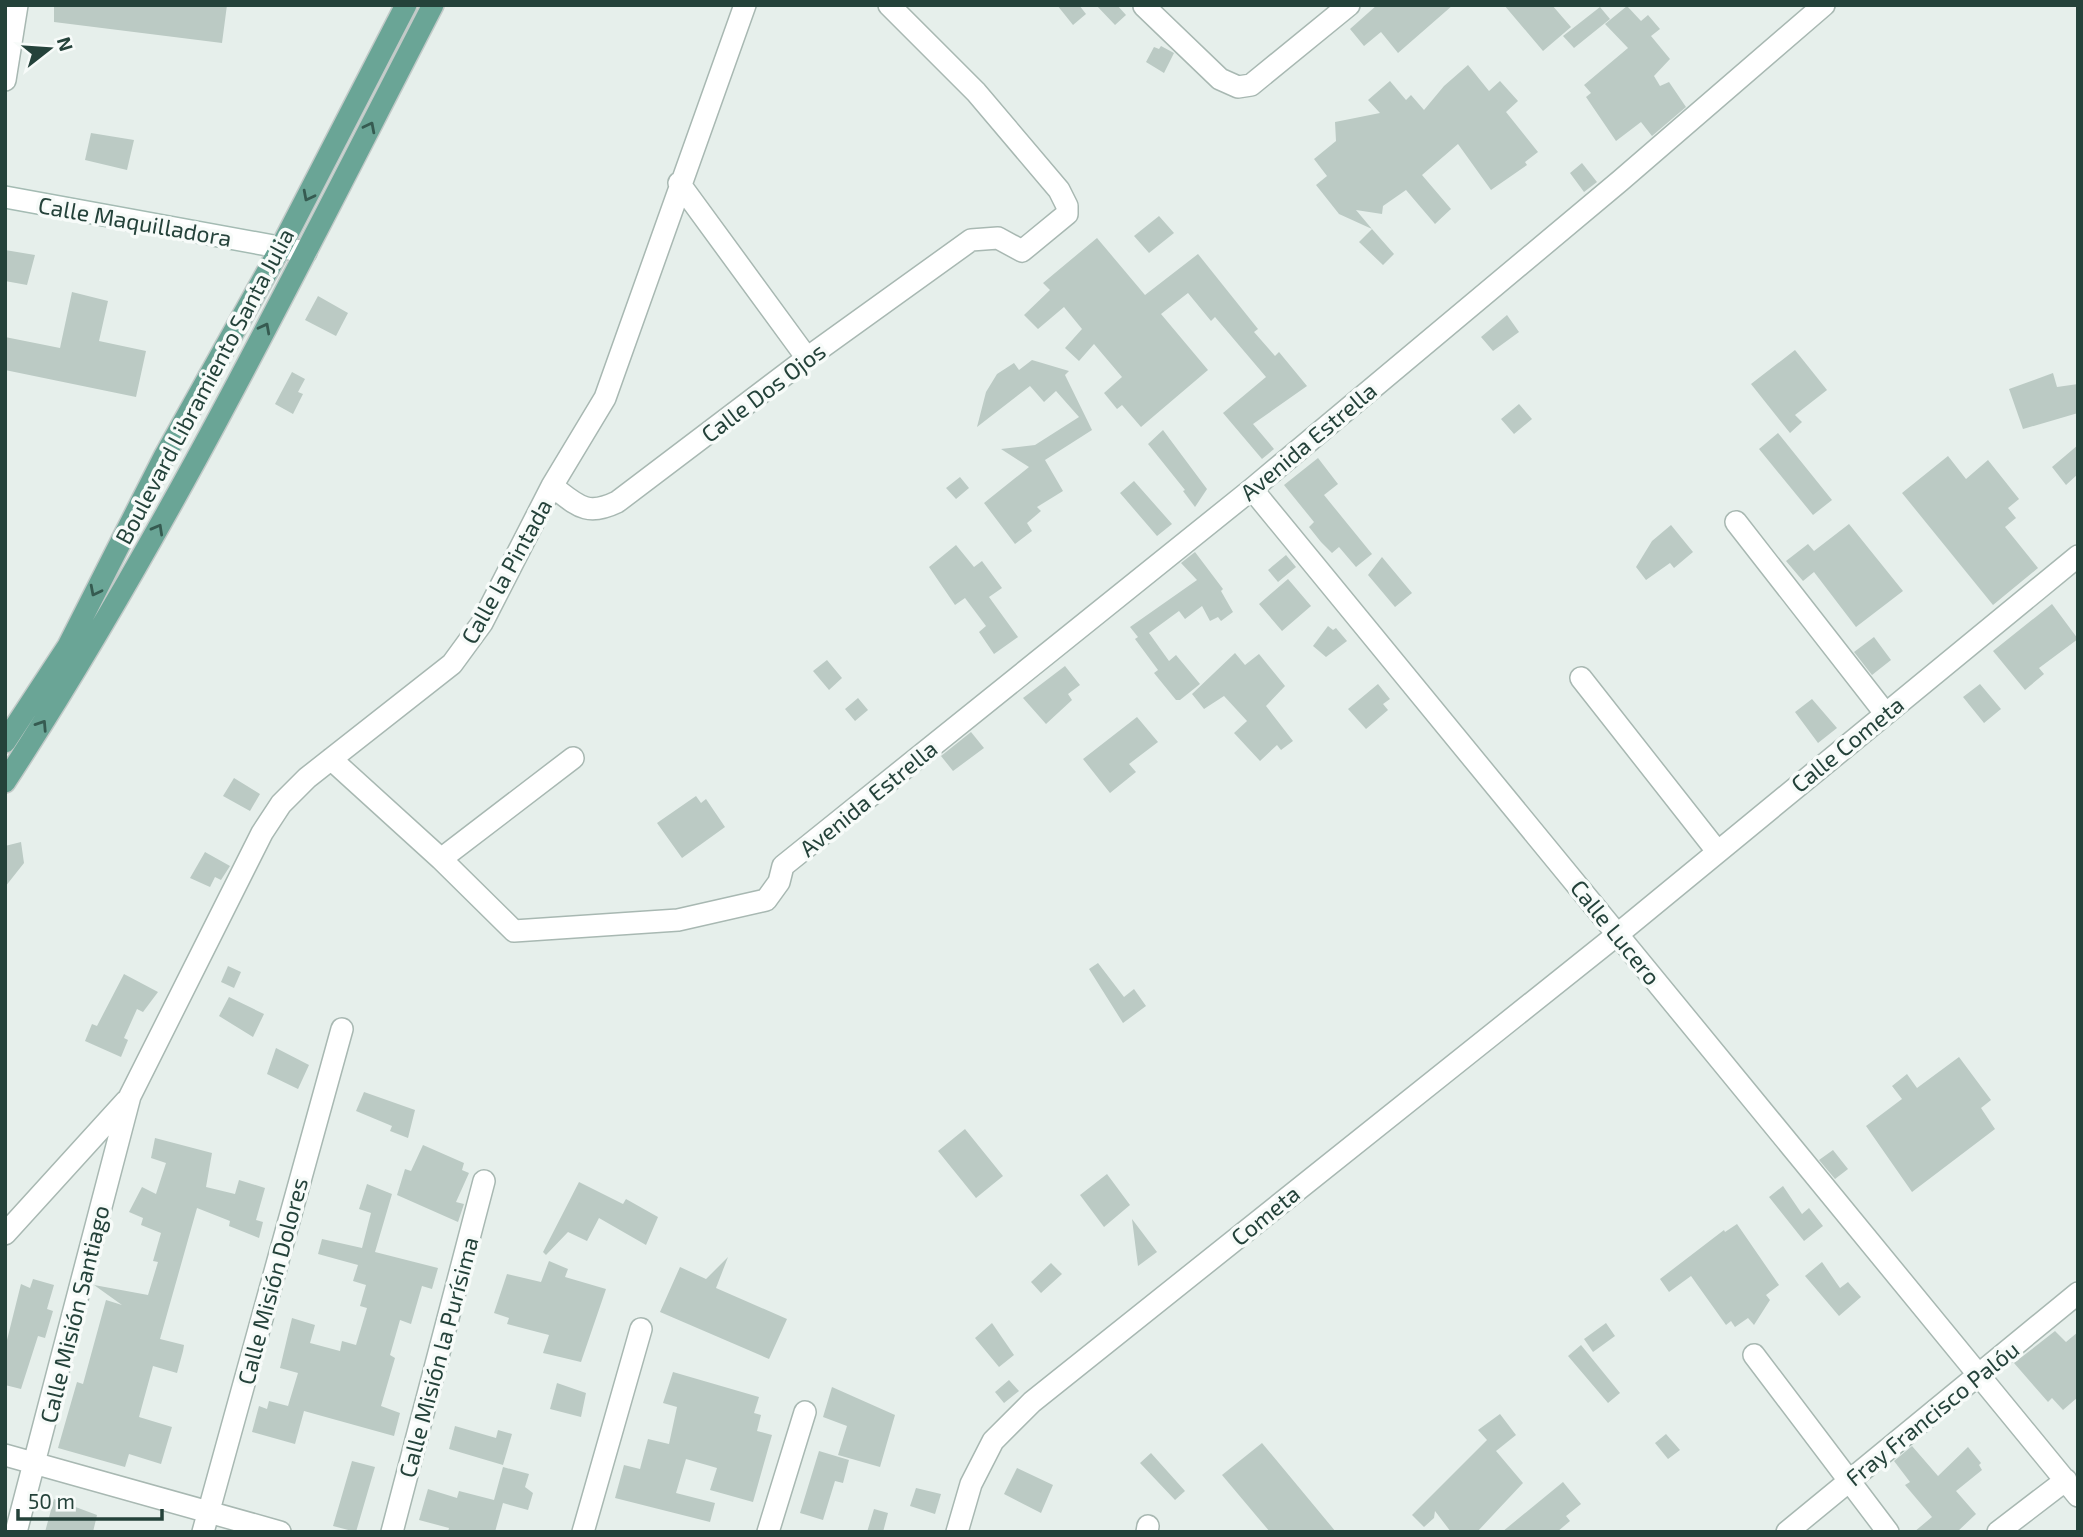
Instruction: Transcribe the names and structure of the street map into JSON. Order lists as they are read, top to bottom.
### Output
{
  "streets": {
    "main road": ["Boulevard Libramiento Santa Julia"],
    "street": [
      "Calle Maquilladora",
      "Calle Dos Ojos",
      "Avenida Estrella",
      "Calle la Pintada",
      "Calle Cometa",
      "Calle Lucero",
      "Cometa",
      "Calle Misión Dolores",
      "Calle Misión Santiago",
      "Calle Misión la Purísima",
      "Fray Francisco Palóu"
    ]
  },
  "crossings": [
    ["Calle Maquilladora", "Boulevard Libramiento Santa Julia"],
    ["Calle Dos Ojos", "Calle la Pintada"],
    ["Avenida Estrella", "Calle Lucero"],
    ["Calle la Pintada", "Calle Misión Santiago"],
    ["Calle Cometa", "Calle Lucero"],
    ["Calle Cometa", "Cometa"],
    ["Calle Lucero", "Cometa"],
    ["Calle Lucero", "Fray Francisco Palóu"]
  ],
  "scale_bar": "50 m",
  "north": "right"
}
